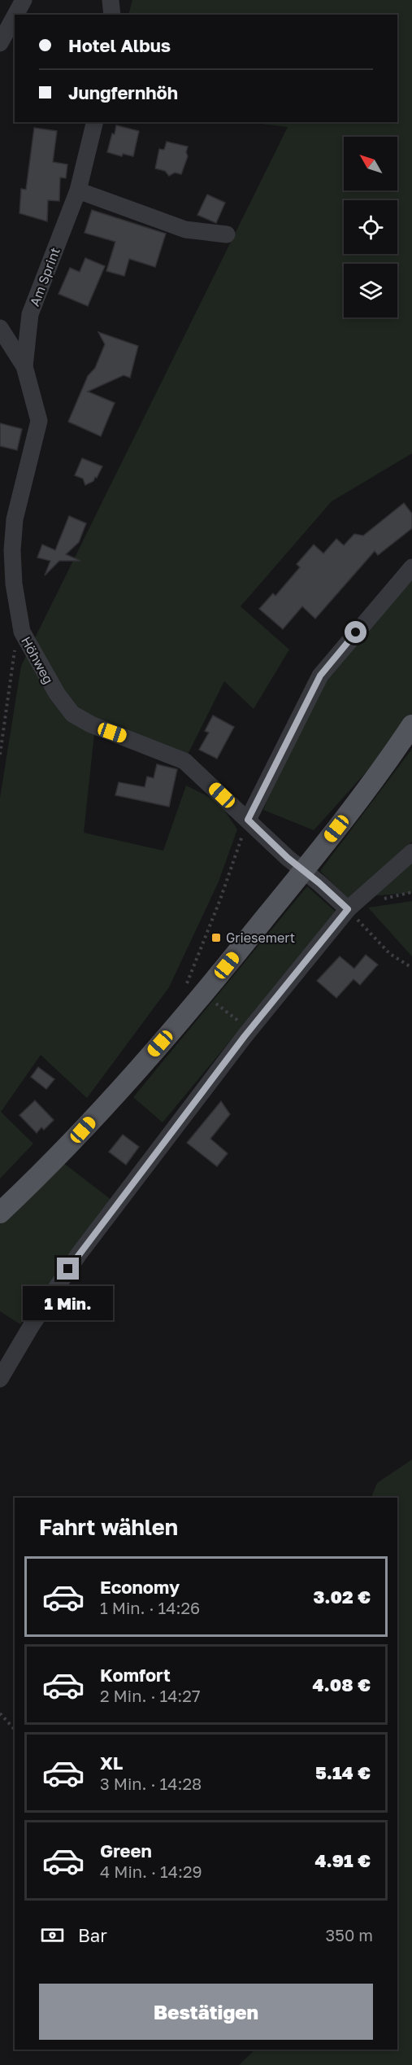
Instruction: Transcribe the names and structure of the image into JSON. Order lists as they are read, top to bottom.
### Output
{
  "streets": {
    "street": ["Am Sprint", "Höhweg"]
  },
  "crossings": [
    ["Am Sprint", "Höhweg"]
  ],
  "places": {
    "transit": ["Griesemert"]
  },
  "north": "top left",
  "page": {
    "banner": ["Hotel Albus", "Jungfernhöh"],
    "bubble": "1 Min.",
    "heading": "Fahrt wählen",
    "list": [
      {
        "name": "Economy",
        "note": "1 Min. · 14:26",
        "value": "3.02 €"
      },
      {
        "name": "Komfort",
        "note": "2 Min. · 14:27",
        "value": "4.08 €"
      },
      {
        "name": "XL",
        "note": "3 Min. · 14:28",
        "value": "5.14 €"
      },
      {
        "name": "Green",
        "note": "4 Min. · 14:29",
        "value": "4.91 €"
      }
    ],
    "pay": ["Bar", "350 m"],
    "buttons": "Bestätigen"
  }
}
